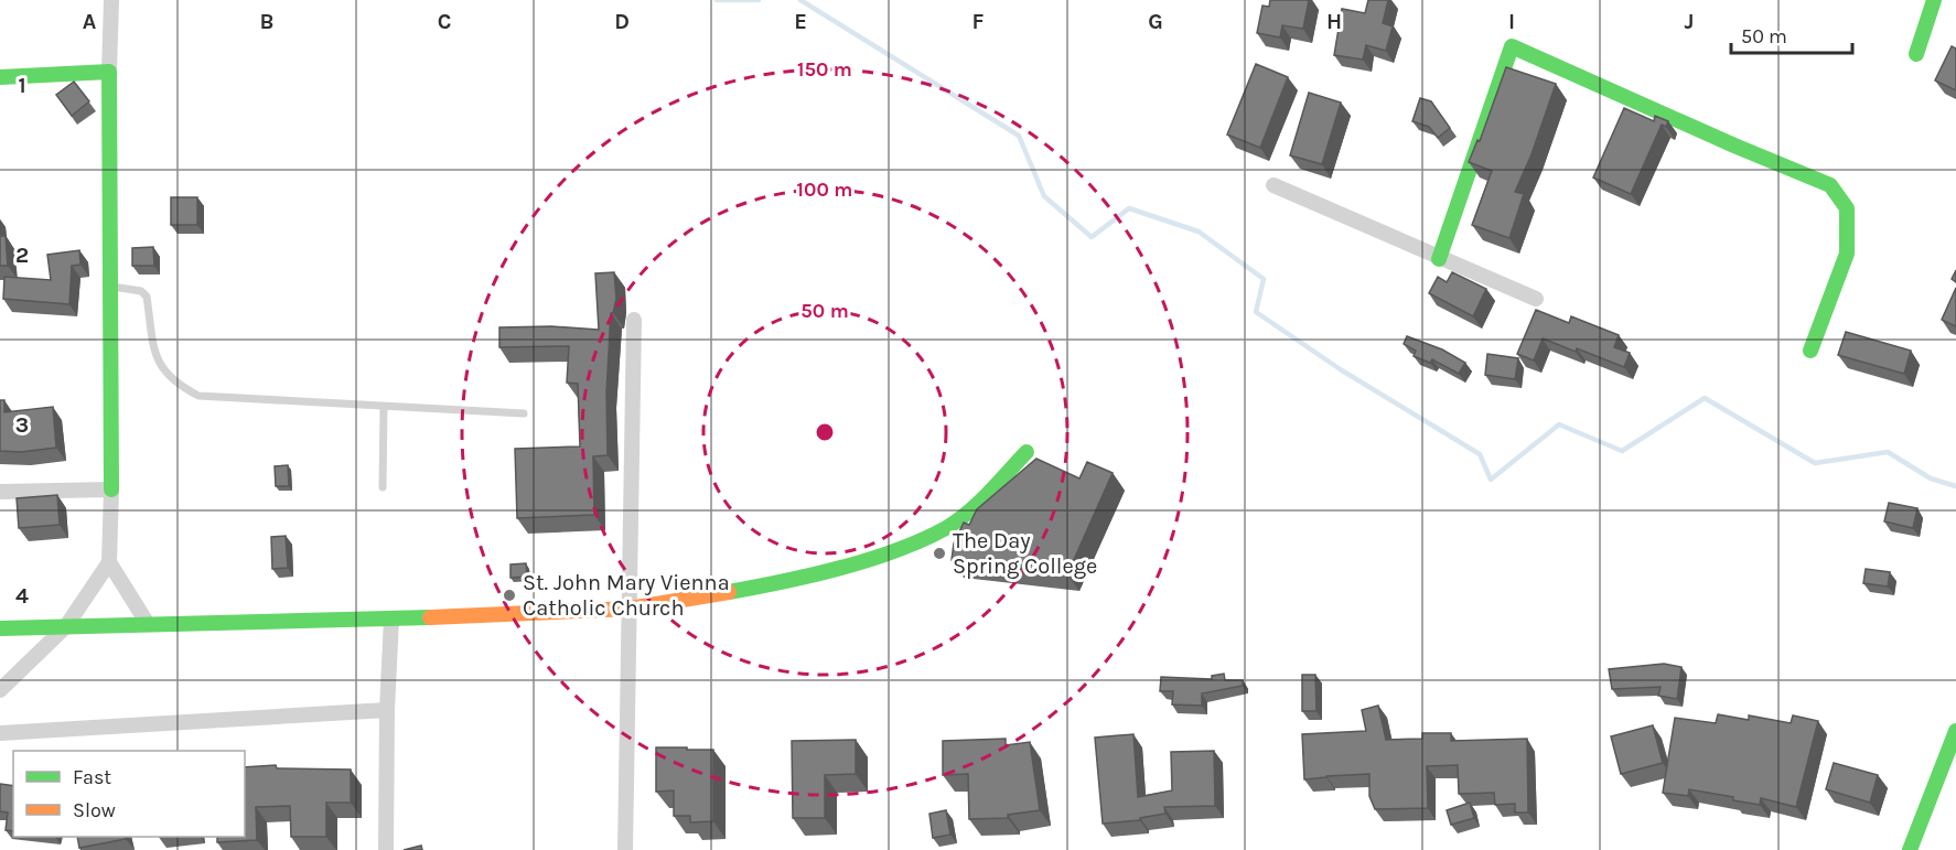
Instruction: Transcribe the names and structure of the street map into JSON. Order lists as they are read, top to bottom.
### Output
{
  "places": ["The Day Spring College", "St. John Mary Vienna Catholic Church"],
  "legend": ["Fast", "Slow"],
  "scale_bar": "50 m",
  "grid": {
    "columns": [
      "A",
      "B",
      "C",
      "D",
      "E",
      "F",
      "G",
      "H",
      "I",
      "J"
    ],
    "rows": [
      "1",
      "2",
      "3",
      "4"
    ]
  },
  "rings": ["150 m", "100 m", "50 m"]
}
